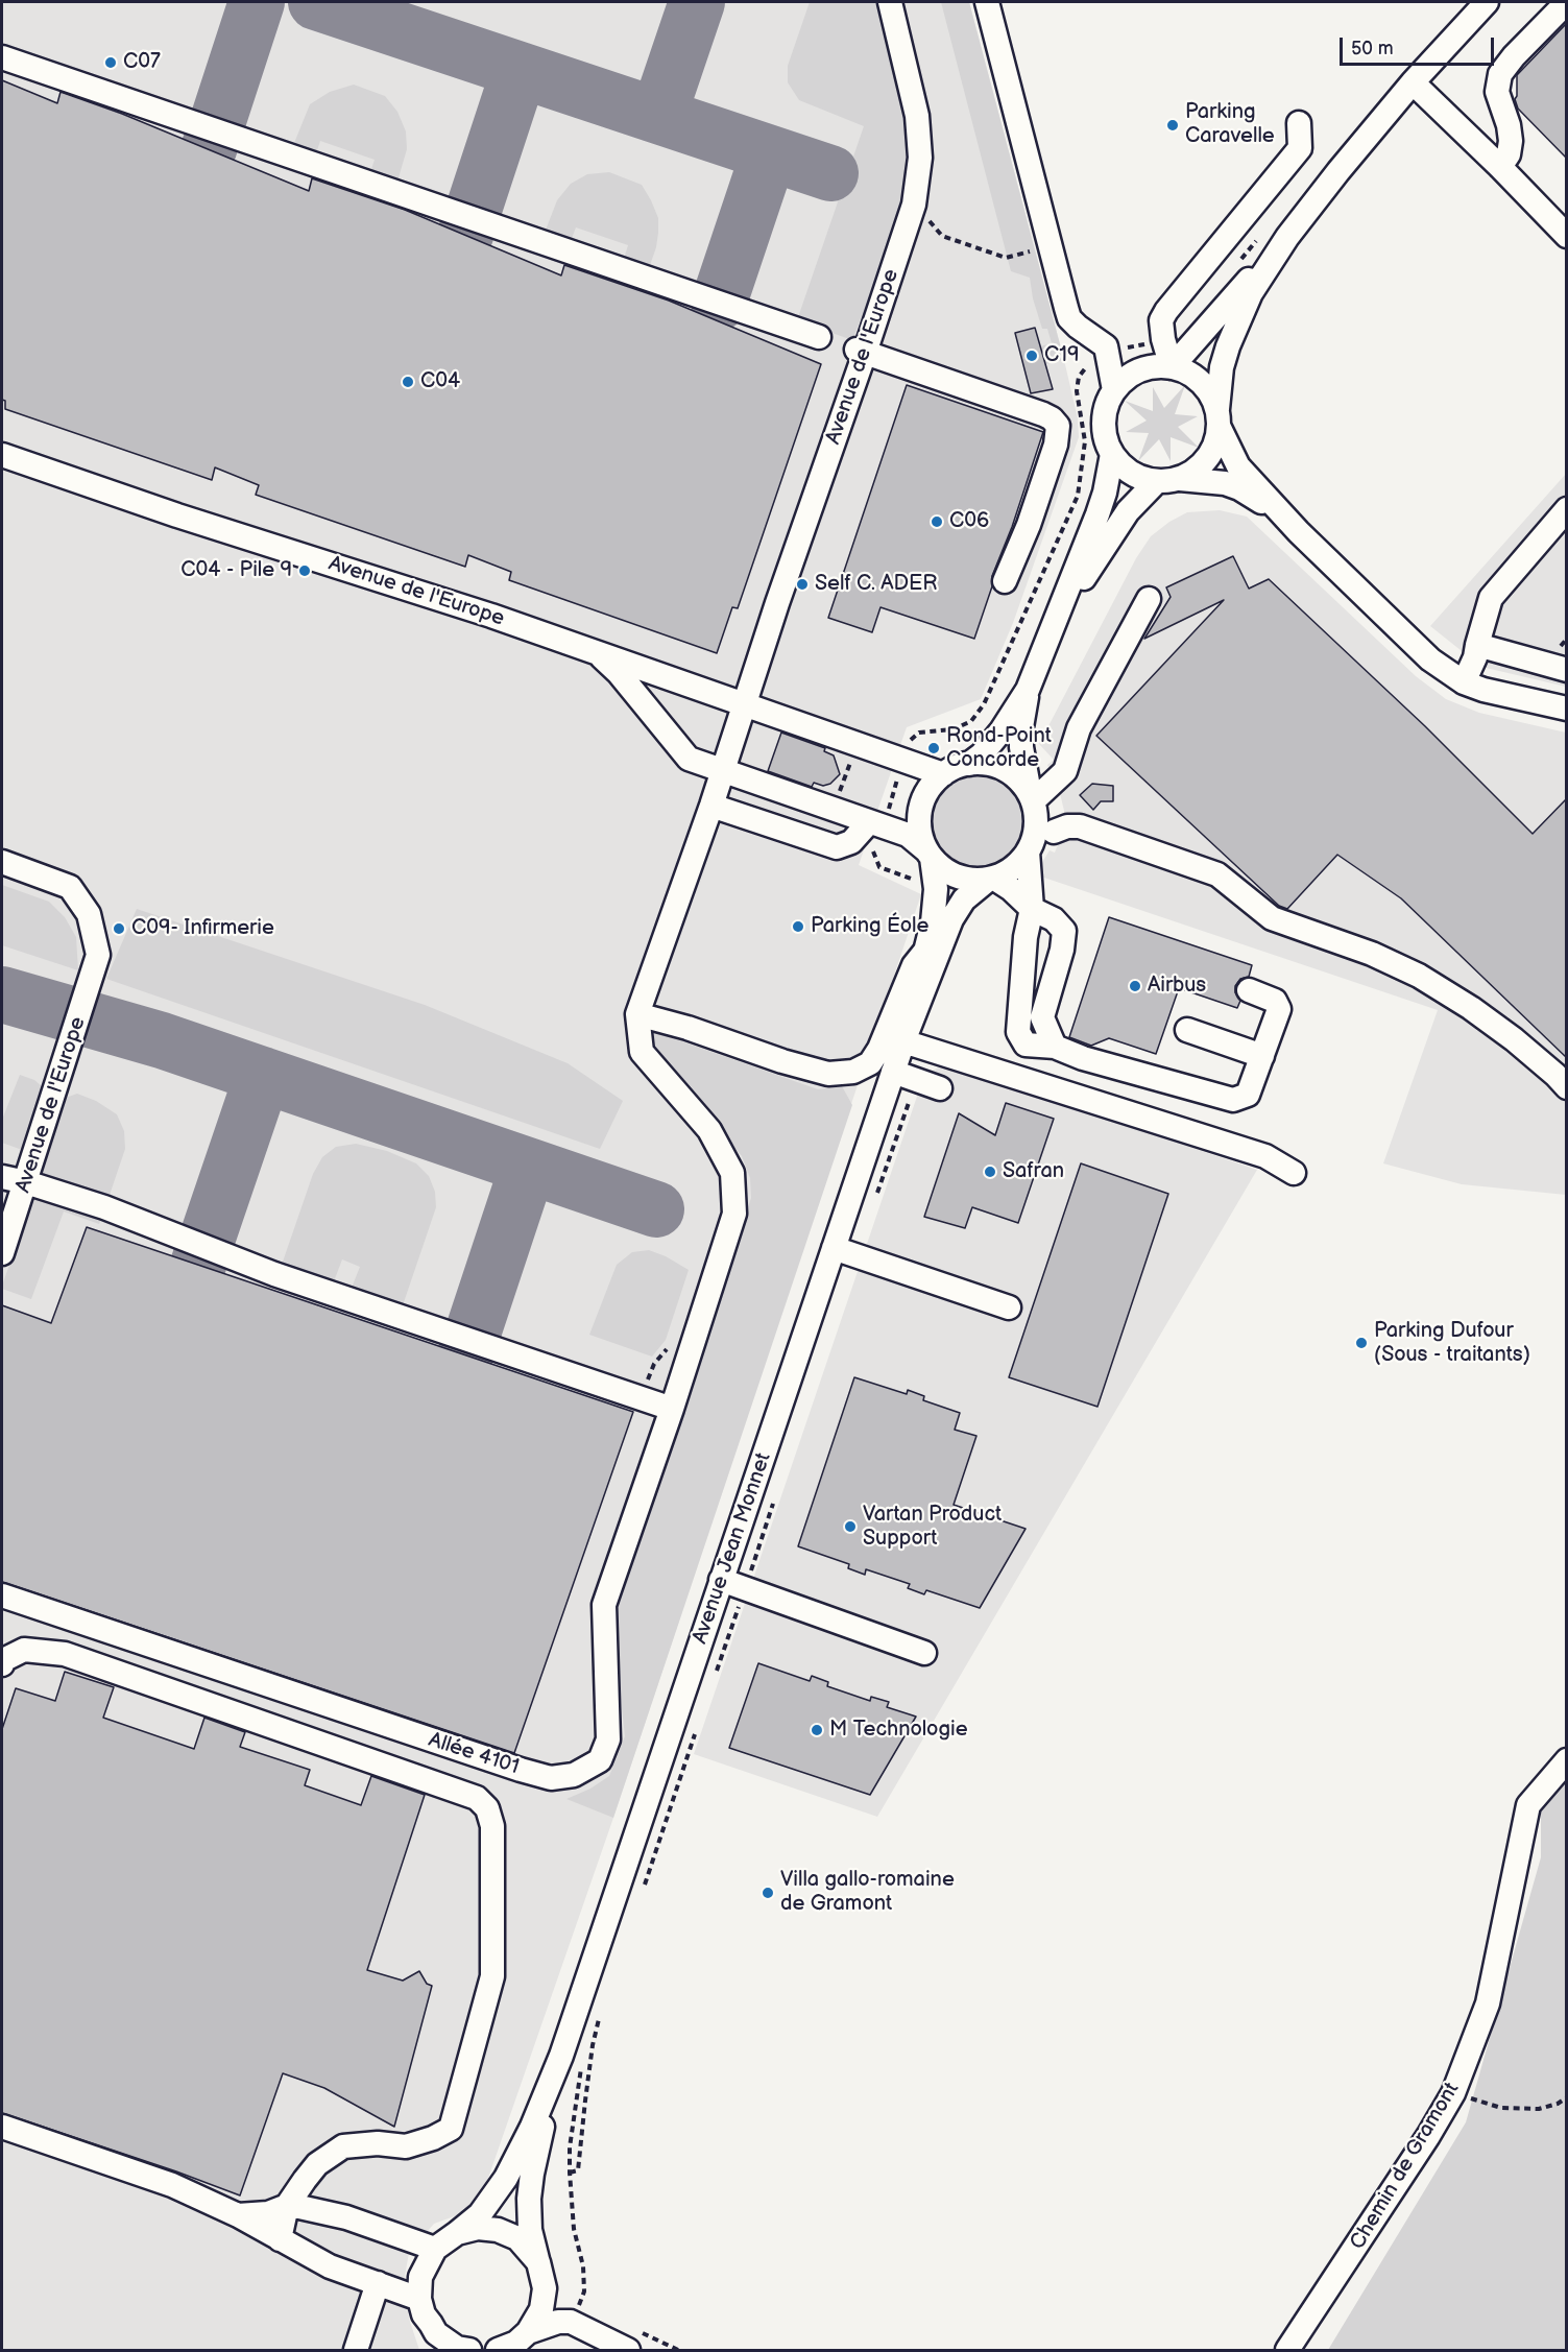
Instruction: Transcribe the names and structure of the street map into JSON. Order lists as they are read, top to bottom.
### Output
{
  "streets": {
    "street": [
      "Avenue de l'Europe",
      "Avenue Jean Monnet",
      "Allée 4101",
      "Chemin de Gramont"
    ]
  },
  "crossings": [
    ["Avenue de l'Europe", "Avenue Jean Monnet"],
    ["Avenue de l'Europe", "Allée 4101"]
  ],
  "places": [
    "C07",
    "Parking Caravelle",
    "C19",
    "C04",
    "C06",
    "C04 - Pile 9",
    "Self C. ADER",
    "Rond-Point Concorde",
    "Parking Éole",
    "C09- Infirmerie",
    "Airbus",
    "Safran",
    "Parking Dufour (Sous - traitants)",
    "Vartan Product Support",
    "M Technologie",
    "Villa gallo-romaine de Gramont"
  ],
  "scale_bar": "50 m"
}
